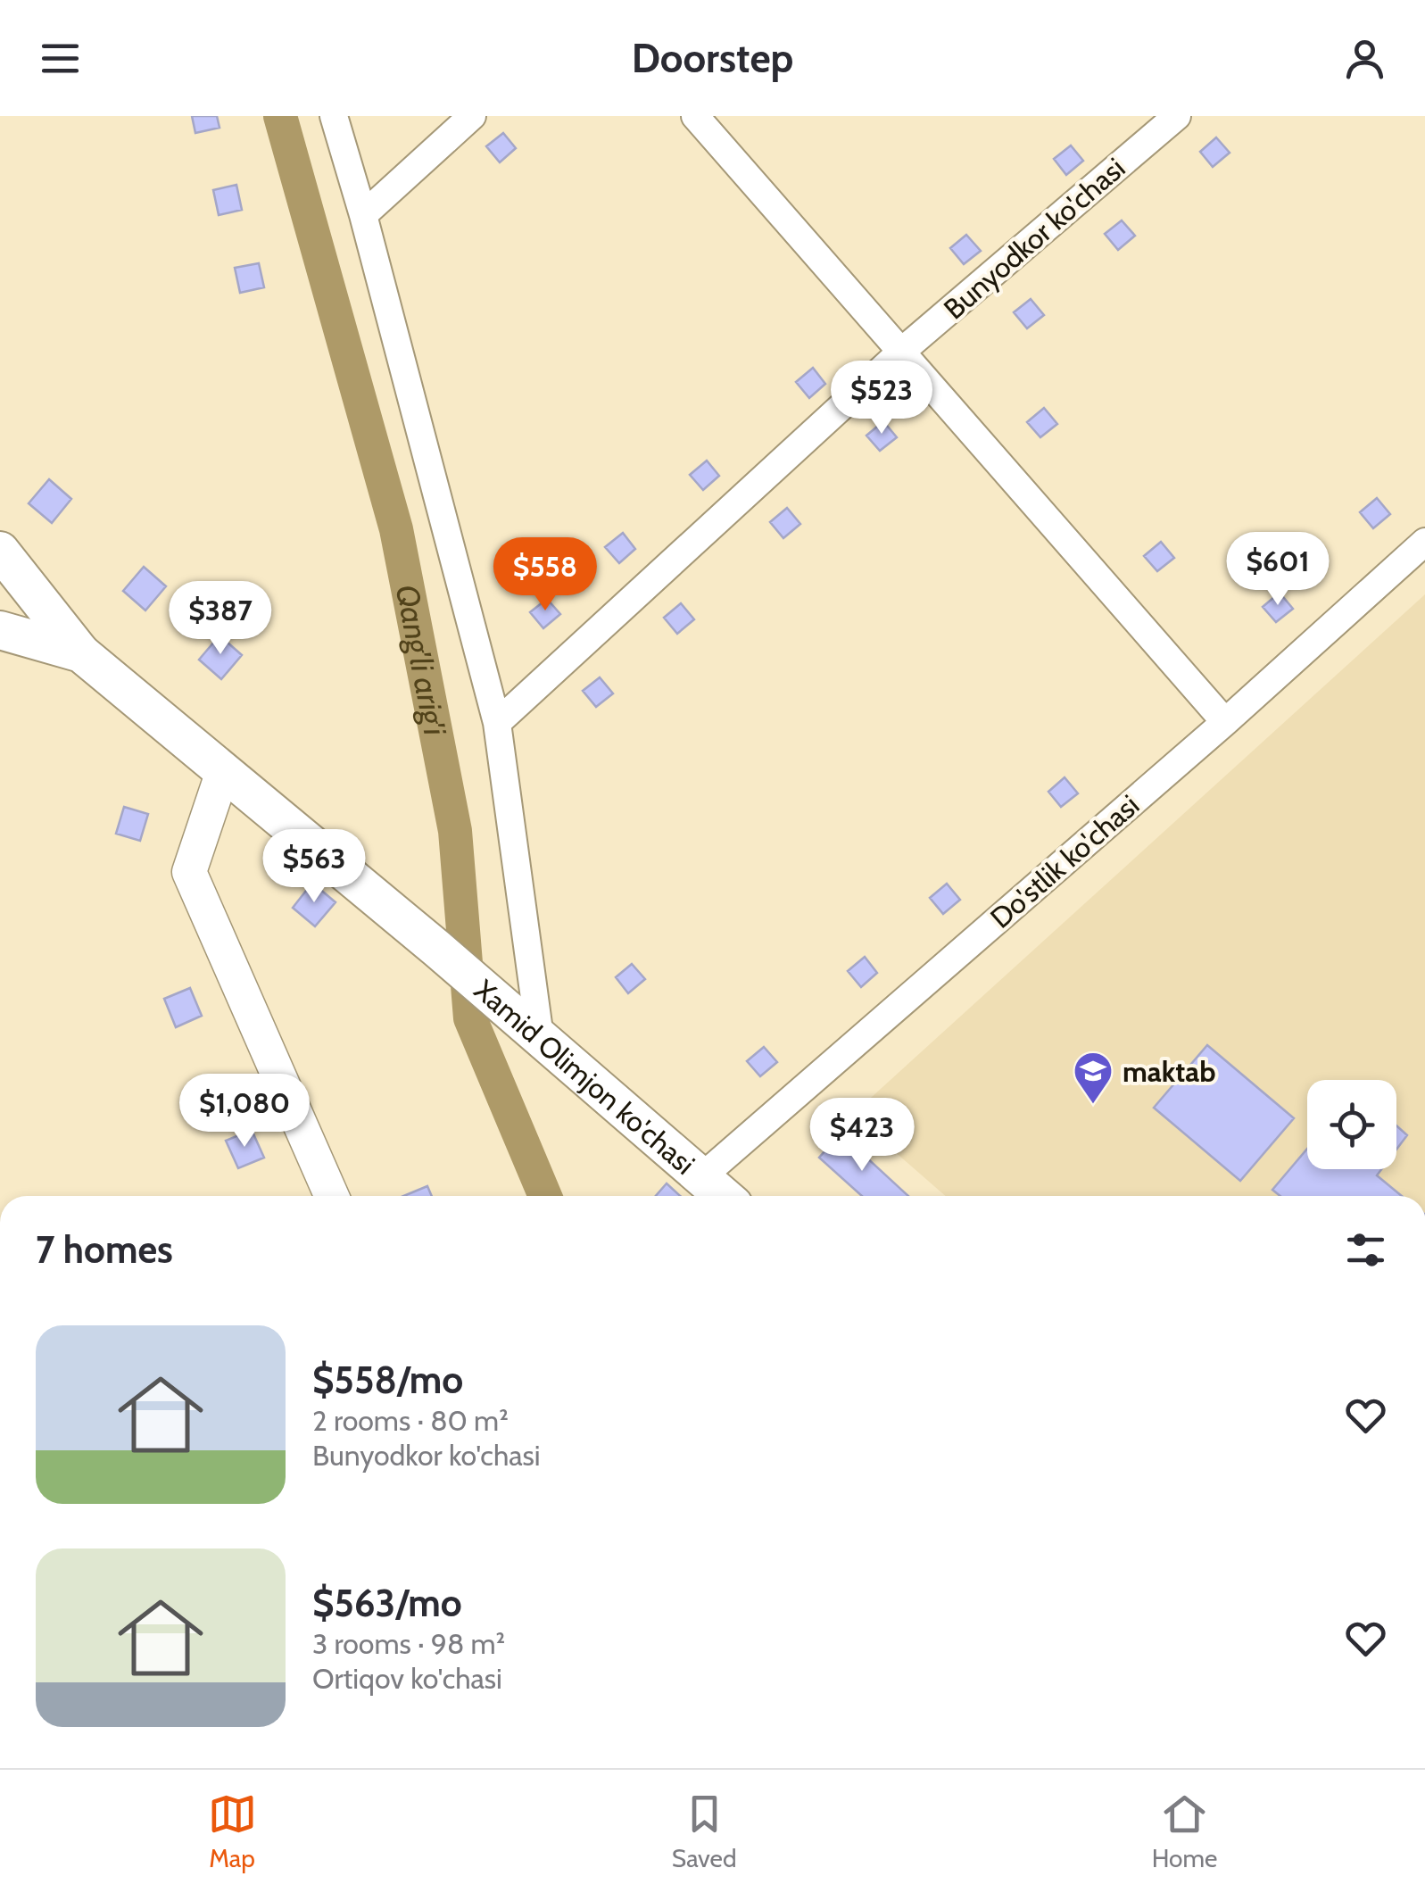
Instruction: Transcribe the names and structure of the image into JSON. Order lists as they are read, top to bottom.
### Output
{
  "streets": {
    "main road": ["Xamid Olimjon ko'chasi"],
    "street": ["Bunyodkor ko'chasi", "Do'stlik ko'chasi"]
  },
  "crossings": [
    ["Do'stlik ko'chasi", "Xamid Olimjon ko'chasi"]
  ],
  "water": ["Qang'li arig'i"],
  "places": {
    "school or university": ["maktab"]
  },
  "page": {
    "header": "Doorstep",
    "price": [
      "$523",
      "$601",
      "$558",
      "$387",
      "$563",
      "$1,080",
      "$423"
    ],
    "heading": "7 homes",
    "list": [
      {
        "name": "$558/mo",
        "note": "2 rooms · 80 m² · Bunyodkor ko'chasi"
      },
      {
        "name": "$563/mo",
        "note": "3 rooms · 98 m² · Ortiqov ko'chasi"
      }
    ],
    "tabs": ["Map", "Saved", "Home"]
  }
}
